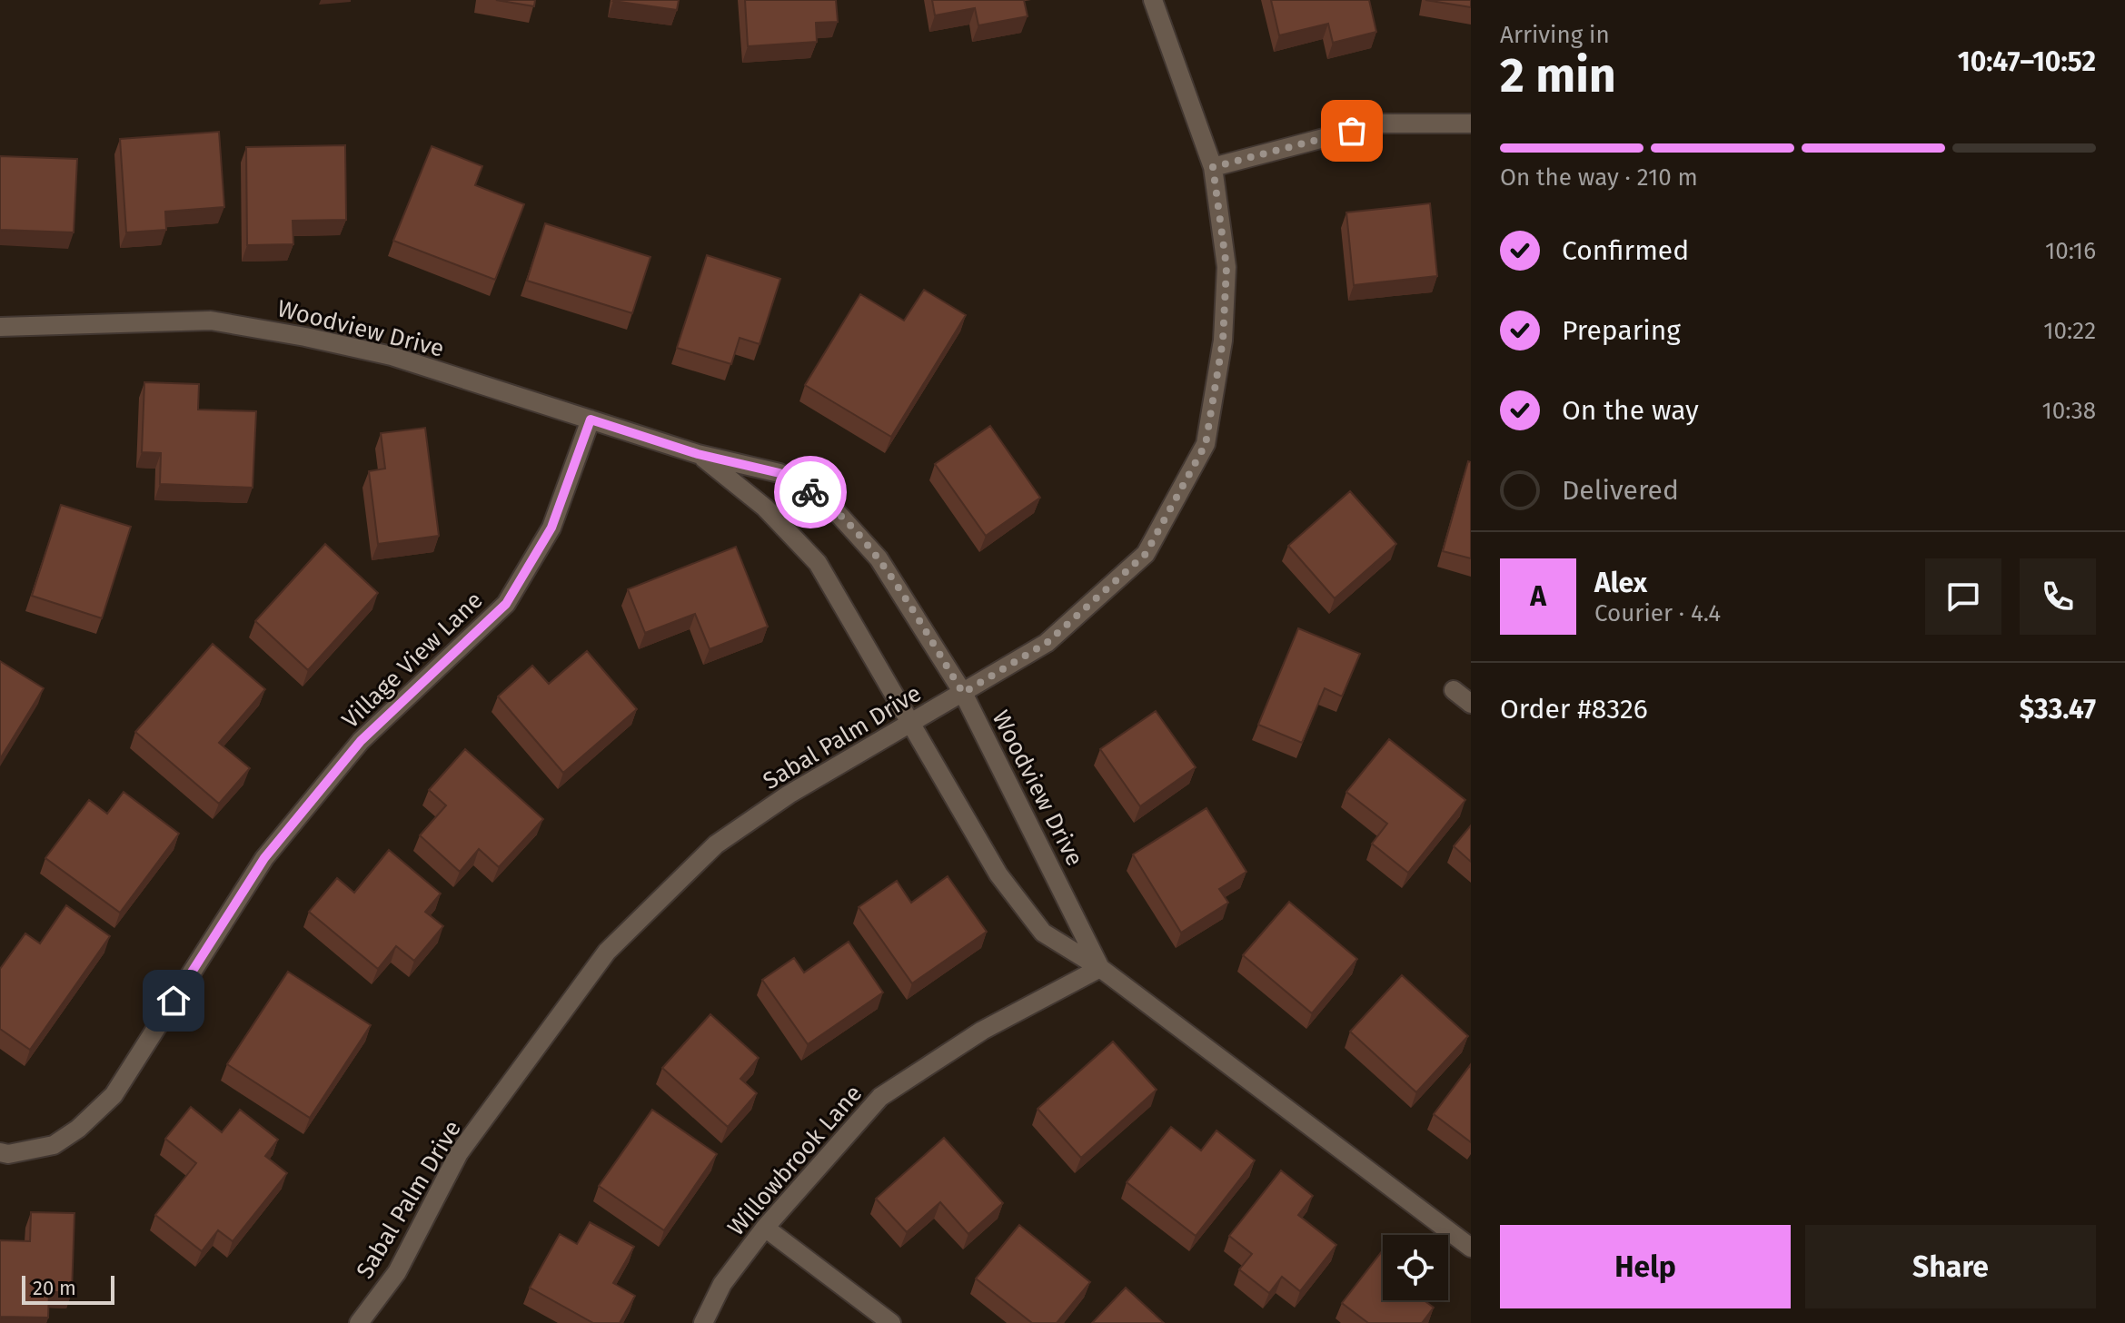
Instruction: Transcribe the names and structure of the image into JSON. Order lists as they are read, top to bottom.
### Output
{
  "streets": {
    "street": [
      "Woodview Drive",
      "Village View Lane",
      "Sabal Palm Drive",
      "Willowbrook Lane"
    ]
  },
  "crossings": [
    ["Woodview Drive", "Village View Lane"],
    ["Woodview Drive", "Sabal Palm Drive"],
    ["Woodview Drive", "Willowbrook Lane"]
  ],
  "scale_bar": "20 m",
  "page": {
    "heading": ["2 min", "Arriving in", "10:47–10:52"],
    "panel": [
      "Alex",
      "Courier · 4.4",
      "Order #8326",
      "$33.47"
    ],
    "bar": "On the way · 210 m",
    "list": [
      ["Confirmed", "10:16"],
      ["Preparing", "10:22"],
      ["On the way", "10:38"],
      "Delivered"
    ],
    "round": "A",
    "buttons": ["Help", "Share"],
    "scale": "20 m"
  }
}
